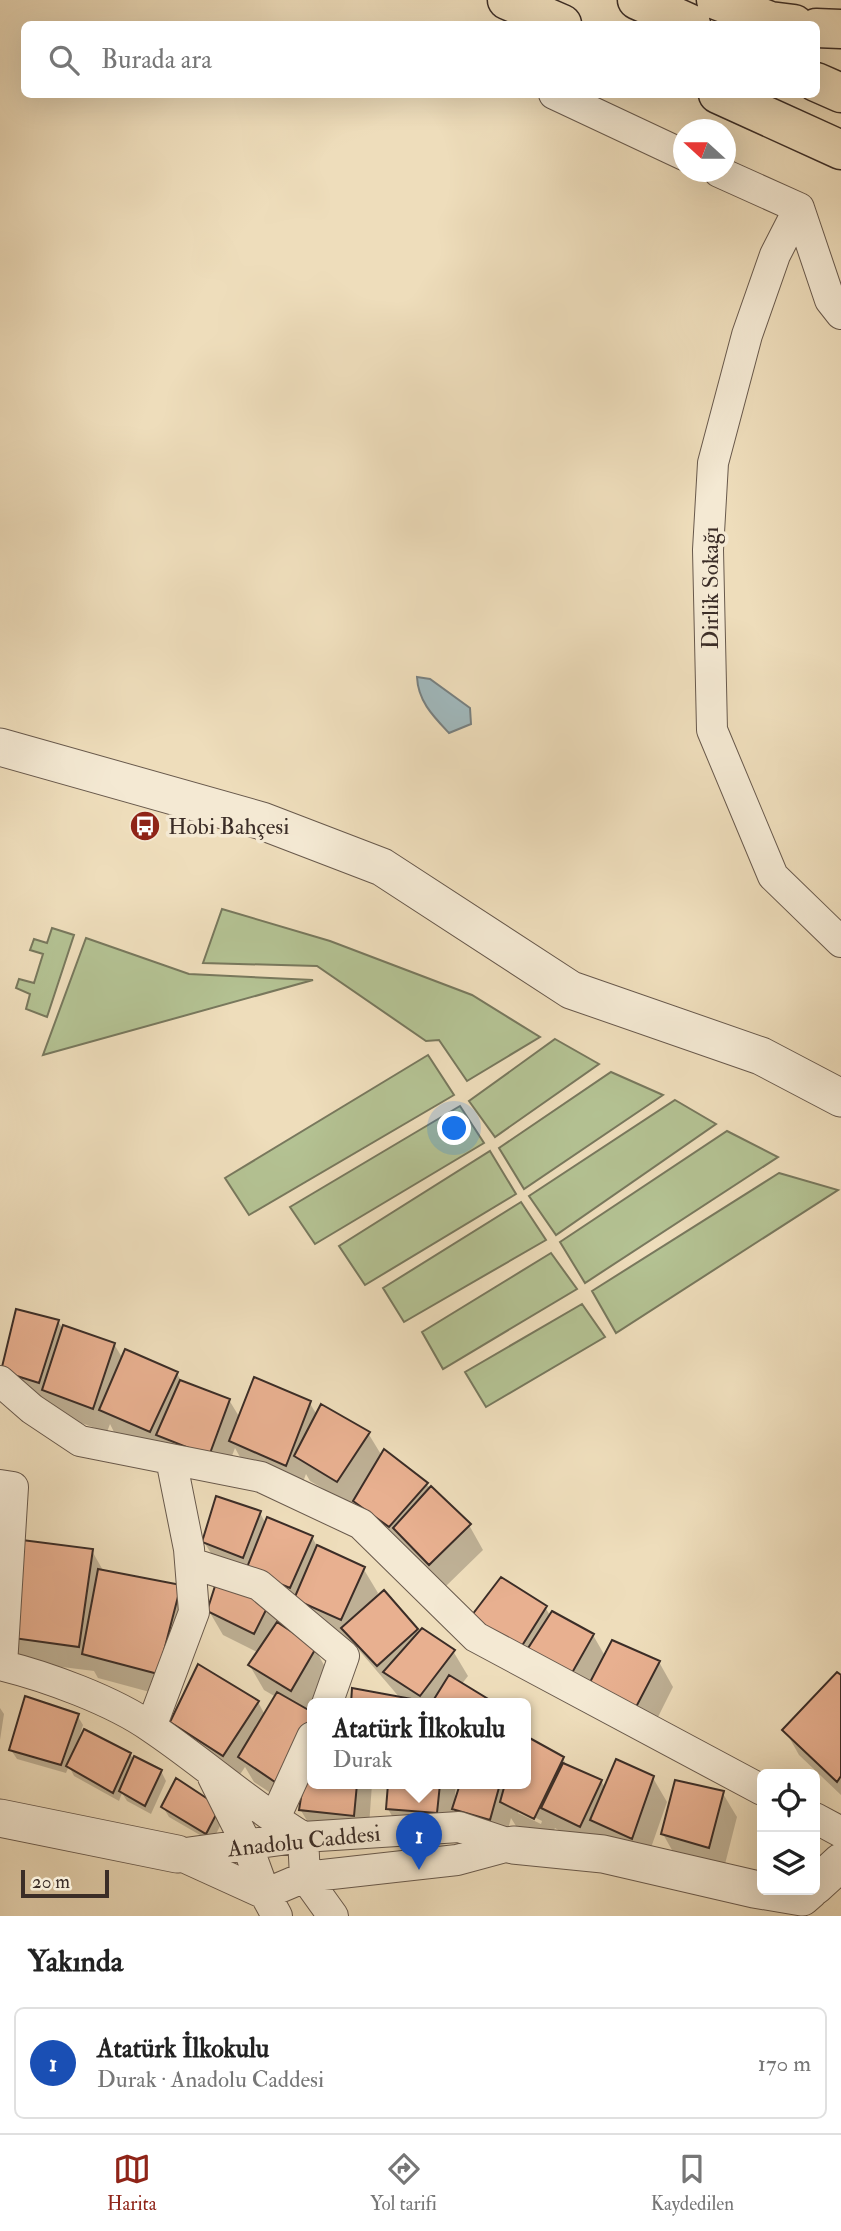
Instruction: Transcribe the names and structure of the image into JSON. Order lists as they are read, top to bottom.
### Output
{
  "streets": {
    "street": ["Dirlik Sokağı", "Anadolu Caddesi"]
  },
  "places": {
    "bus stop": ["Hobi Bahçesi"]
  },
  "scale_bar": "20 m",
  "north": "left",
  "page": {
    "search": "Burada ara",
    "popup": ["Atatürk İlkokulu", "Durak"],
    "pins": "1",
    "scale": "20 m",
    "heading": "Yakında",
    "list": [
      {
        "mark": "1",
        "name": "Atatürk İlkokulu",
        "note": "Durak · Anadolu Caddesi",
        "value": "170 m"
      }
    ],
    "nav": ["Harita", "Yol tarifi", "Kaydedilen"]
  }
}
